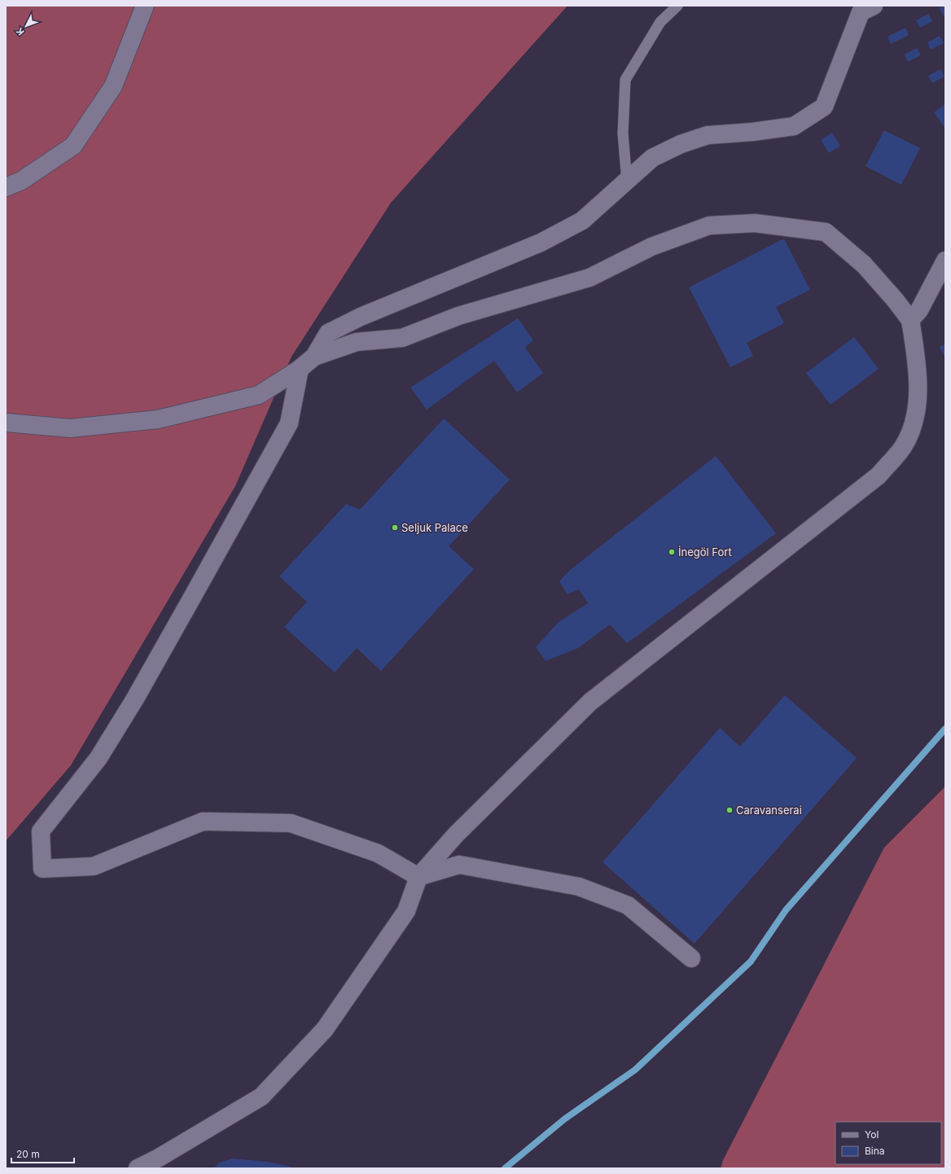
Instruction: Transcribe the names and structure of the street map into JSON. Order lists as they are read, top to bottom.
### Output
{
  "places": ["Seljuk Palace", "İnegöl Fort", "Caravanserai"],
  "legend": ["Yol", "Bina"],
  "scale_bar": "20 m",
  "north": "bottom left"
}
